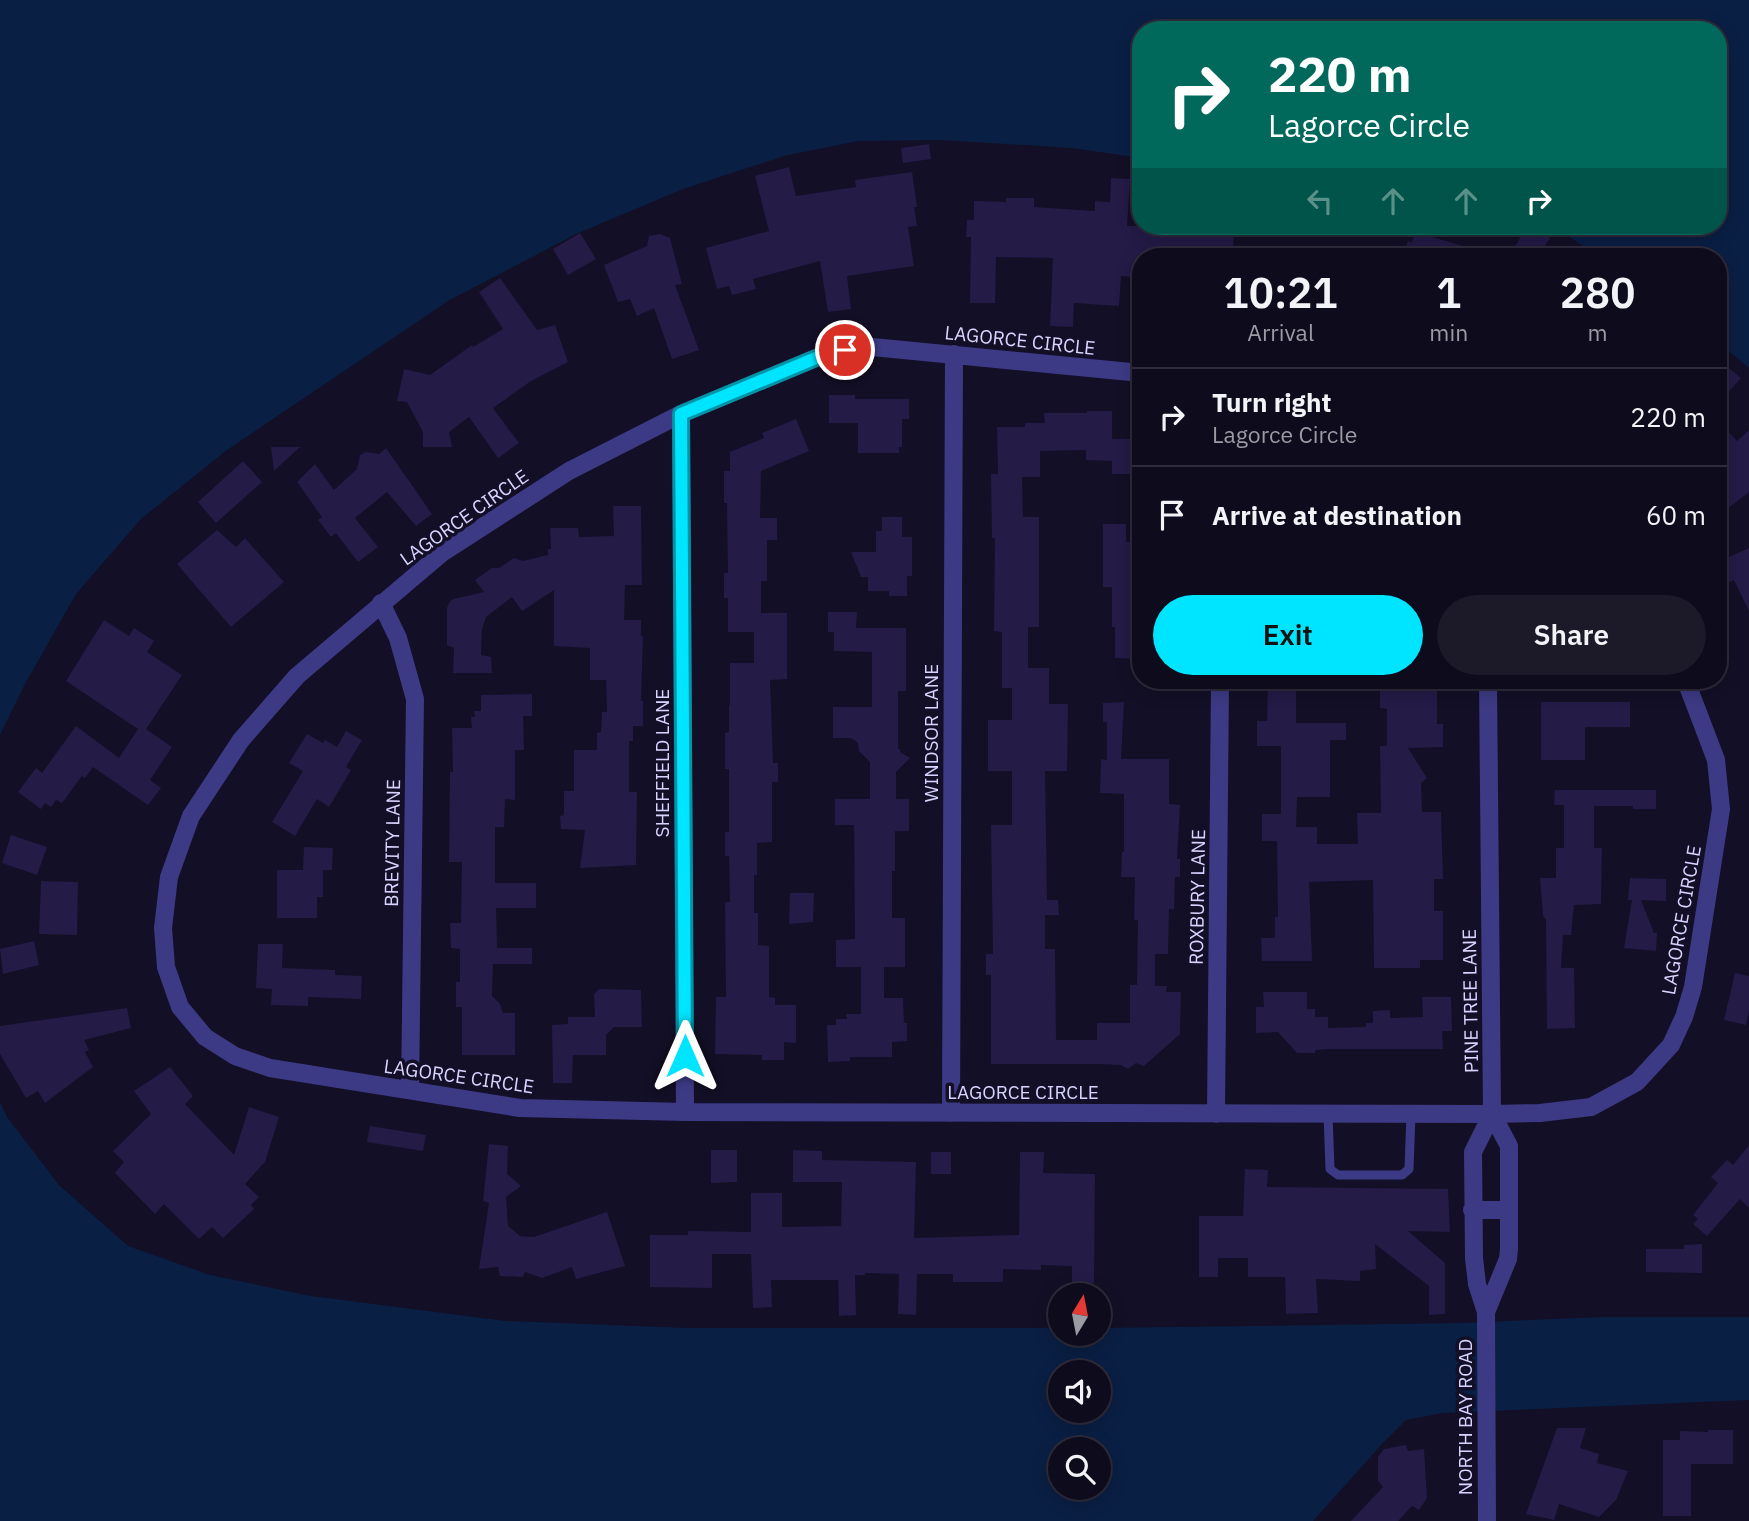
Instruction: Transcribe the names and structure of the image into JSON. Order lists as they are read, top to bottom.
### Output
{
  "streets": {
    "street": [
      "LAGORCE CIRCLE",
      "WINDSOR LANE",
      "SHEFFIELD LANE",
      "BREVITY LANE",
      "ROXBURY LANE",
      "PINE TREE LANE",
      "NORTH BAY ROAD"
    ]
  },
  "crossings": [
    ["LAGORCE CIRCLE", "WINDSOR LANE"],
    ["LAGORCE CIRCLE", "SHEFFIELD LANE"],
    ["LAGORCE CIRCLE", "BREVITY LANE"],
    ["LAGORCE CIRCLE", "ROXBURY LANE"],
    ["LAGORCE CIRCLE", "PINE TREE LANE"],
    ["PINE TREE LANE", "NORTH BAY ROAD"]
  ],
  "north": "top",
  "page": {
    "turn": ["220 m", "Lagorce Circle"],
    "eta": [
      "10:21",
      "Arrival",
      "1",
      "min",
      "280",
      "m"
    ],
    "list": [
      {
        "name": "Turn right",
        "note": "Lagorce Circle",
        "value": "220 m"
      },
      {
        "name": "Arrive at destination",
        "value": "60 m"
      }
    ],
    "buttons": ["Exit", "Share"]
  }
}
